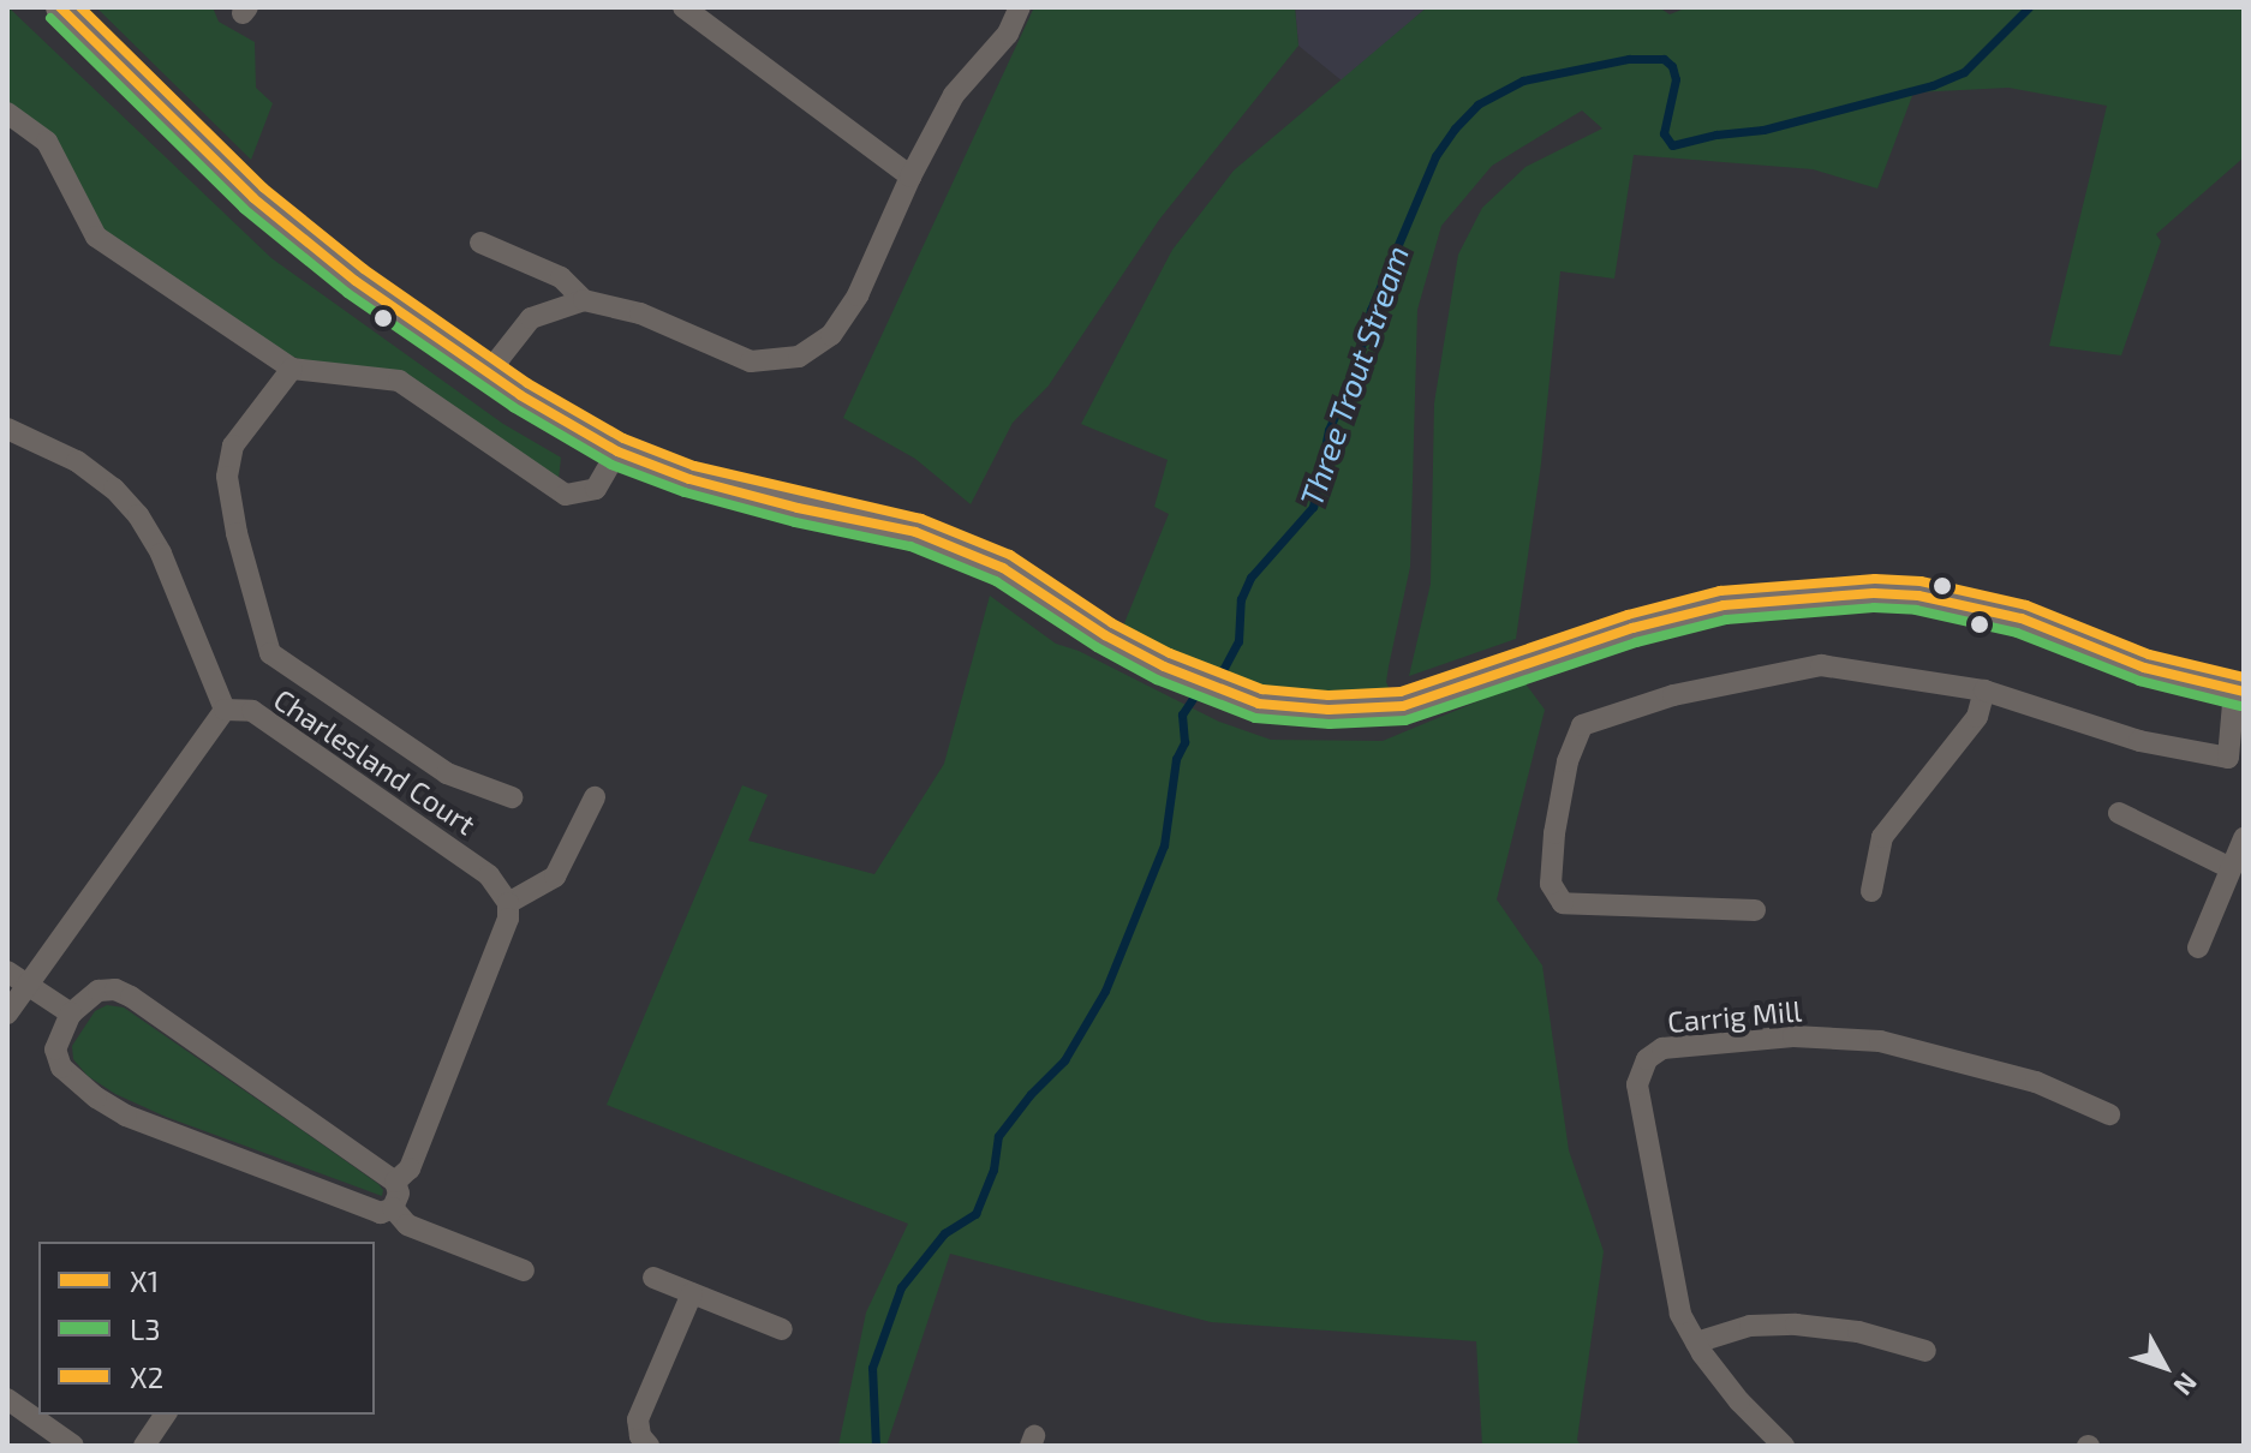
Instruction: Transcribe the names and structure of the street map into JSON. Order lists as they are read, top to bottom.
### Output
{
  "streets": {
    "street": ["Charlesland Court", "Carrig Mill"]
  },
  "water": ["Three Trout Stream"],
  "lines": ["transit line X1", "transit line X2", "transit line L3"],
  "legend": ["X1", "L3", "X2"],
  "north": "bottom right"
}
